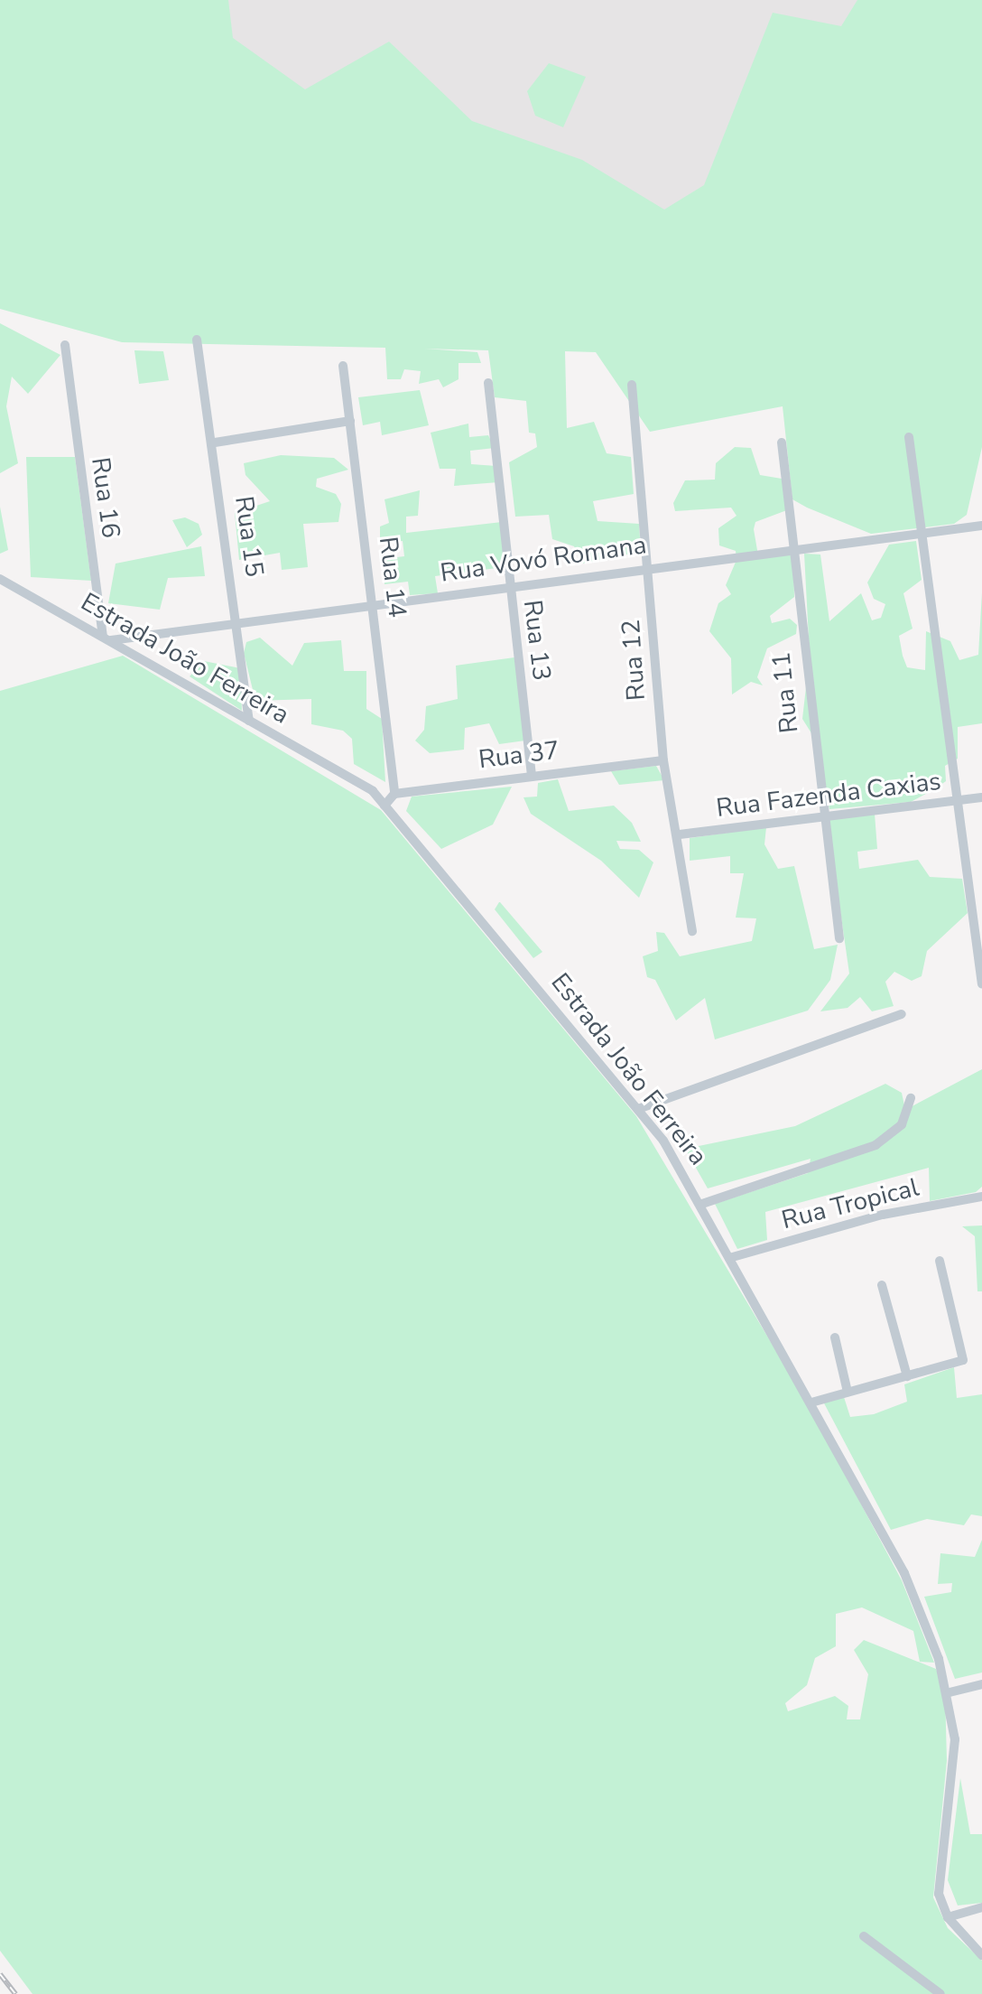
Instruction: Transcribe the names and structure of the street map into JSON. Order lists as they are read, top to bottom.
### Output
{
  "streets": {
    "street": [
      "Rua 16",
      "Rua 15",
      "Rua Vovó Romana",
      "Rua 14",
      "Rua 13",
      "Estrada João Ferreira",
      "Rua 12",
      "Rua 11",
      "Rua 37",
      "Rua Fazenda Caxias",
      "Rua Tropical"
    ]
  },
  "crossings": [
    ["Rua 16", "Rua Vovó Romana"],
    ["Rua 16", "Estrada João Ferreira"],
    ["Rua 15", "Rua Vovó Romana"],
    ["Rua 15", "Estrada João Ferreira"],
    ["Rua Vovó Romana", "Rua 14"],
    ["Rua Vovó Romana", "Rua 13"],
    ["Rua Vovó Romana", "Estrada João Ferreira"],
    ["Rua Vovó Romana", "Rua 12"],
    ["Rua Vovó Romana", "Rua 11"],
    ["Rua 14", "Rua 37"],
    ["Rua 13", "Rua 37"],
    ["Estrada João Ferreira", "Rua Tropical"],
    ["Rua 12", "Rua 37"],
    ["Rua 12", "Rua Fazenda Caxias"],
    ["Rua 11", "Rua Fazenda Caxias"]
  ]
}
